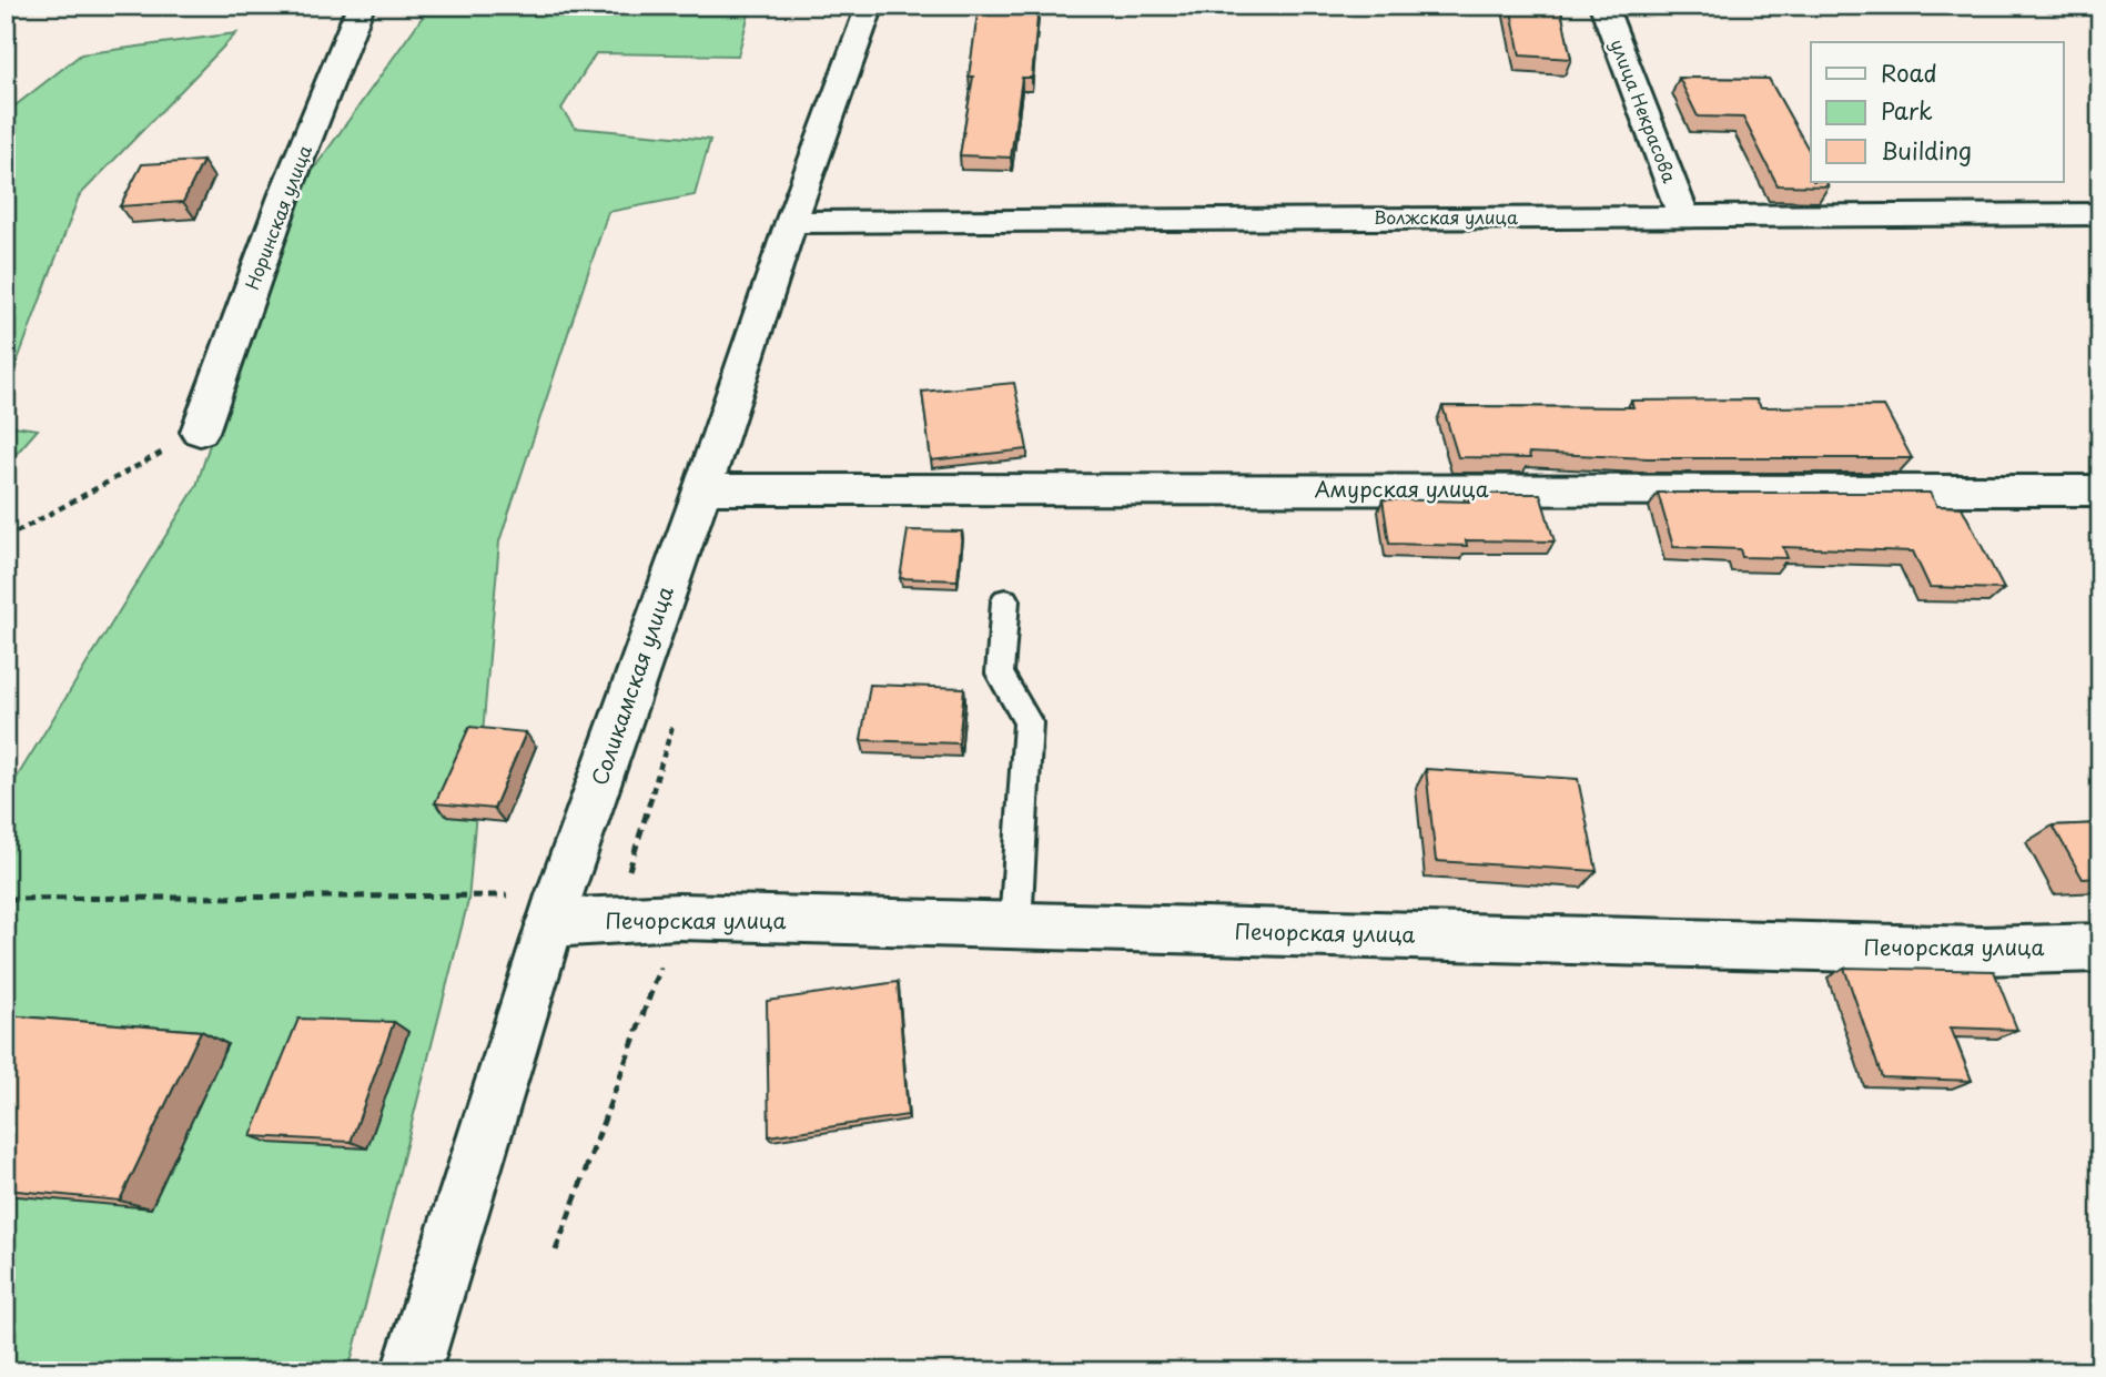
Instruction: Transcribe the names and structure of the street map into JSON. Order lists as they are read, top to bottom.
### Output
{
  "streets": {
    "street": [
      "улица Некрасова",
      "Норинская улица",
      "Волжская улица",
      "Амурская улица",
      "Соликамская улица",
      "Печорская улица"
    ]
  },
  "crossings": [
    ["улица Некрасова", "Волжская улица"],
    ["Волжская улица", "Соликамская улица"],
    ["Амурская улица", "Соликамская улица"],
    ["Соликамская улица", "Печорская улица"]
  ],
  "legend": ["Road", "Park", "Building"]
}
